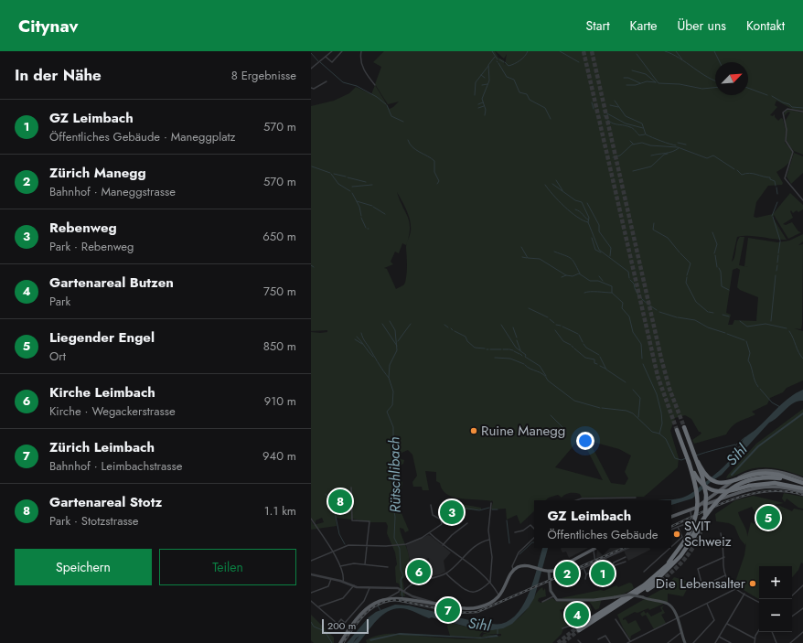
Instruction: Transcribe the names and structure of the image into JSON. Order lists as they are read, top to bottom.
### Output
{
  "water": ["Sihl", "Rütschlibach"],
  "places": ["Ruine Manegg", "SVIT Schweiz", "Die Lebensalter"],
  "scale_bar": "200 m",
  "north": "top right",
  "page": {
    "header": "Citynav",
    "nav": [
      "Start",
      "Karte",
      "Über uns",
      "Kontakt"
    ],
    "heading": ["In der Nähe", "8 Ergebnisse"],
    "list": [
      {
        "mark": "1",
        "name": "GZ Leimbach",
        "note": "Öffentliches Gebäude · Maneggplatz",
        "value": "570 m"
      },
      {
        "mark": "2",
        "name": "Zürich Manegg",
        "note": "Bahnhof · Maneggstrasse",
        "value": "570 m"
      },
      {
        "mark": "3",
        "name": "Rebenweg",
        "note": "Park · Rebenweg",
        "value": "650 m"
      },
      {
        "mark": "4",
        "name": "Gartenareal Butzen",
        "note": "Park",
        "value": "750 m"
      },
      {
        "mark": "5",
        "name": "Liegender Engel",
        "note": "Ort",
        "value": "850 m"
      },
      {
        "mark": "6",
        "name": "Kirche Leimbach",
        "note": "Kirche · Wegackerstrasse",
        "value": "910 m"
      },
      {
        "mark": "7",
        "name": "Zürich Leimbach",
        "note": "Bahnhof · Leimbachstrasse",
        "value": "940 m"
      },
      {
        "mark": "8",
        "name": "Gartenareal Stotz",
        "note": "Park · Stotzstrasse",
        "value": "1.1 km"
      }
    ],
    "pins": [
      "8",
      "3",
      "5",
      "6",
      "1",
      "2",
      "7",
      "4"
    ],
    "popup": ["GZ Leimbach", "Öffentliches Gebäude"],
    "buttons": ["Speichern", "Teilen"],
    "map_buttons": ["+", "−"],
    "scale": "200 m"
  }
}
